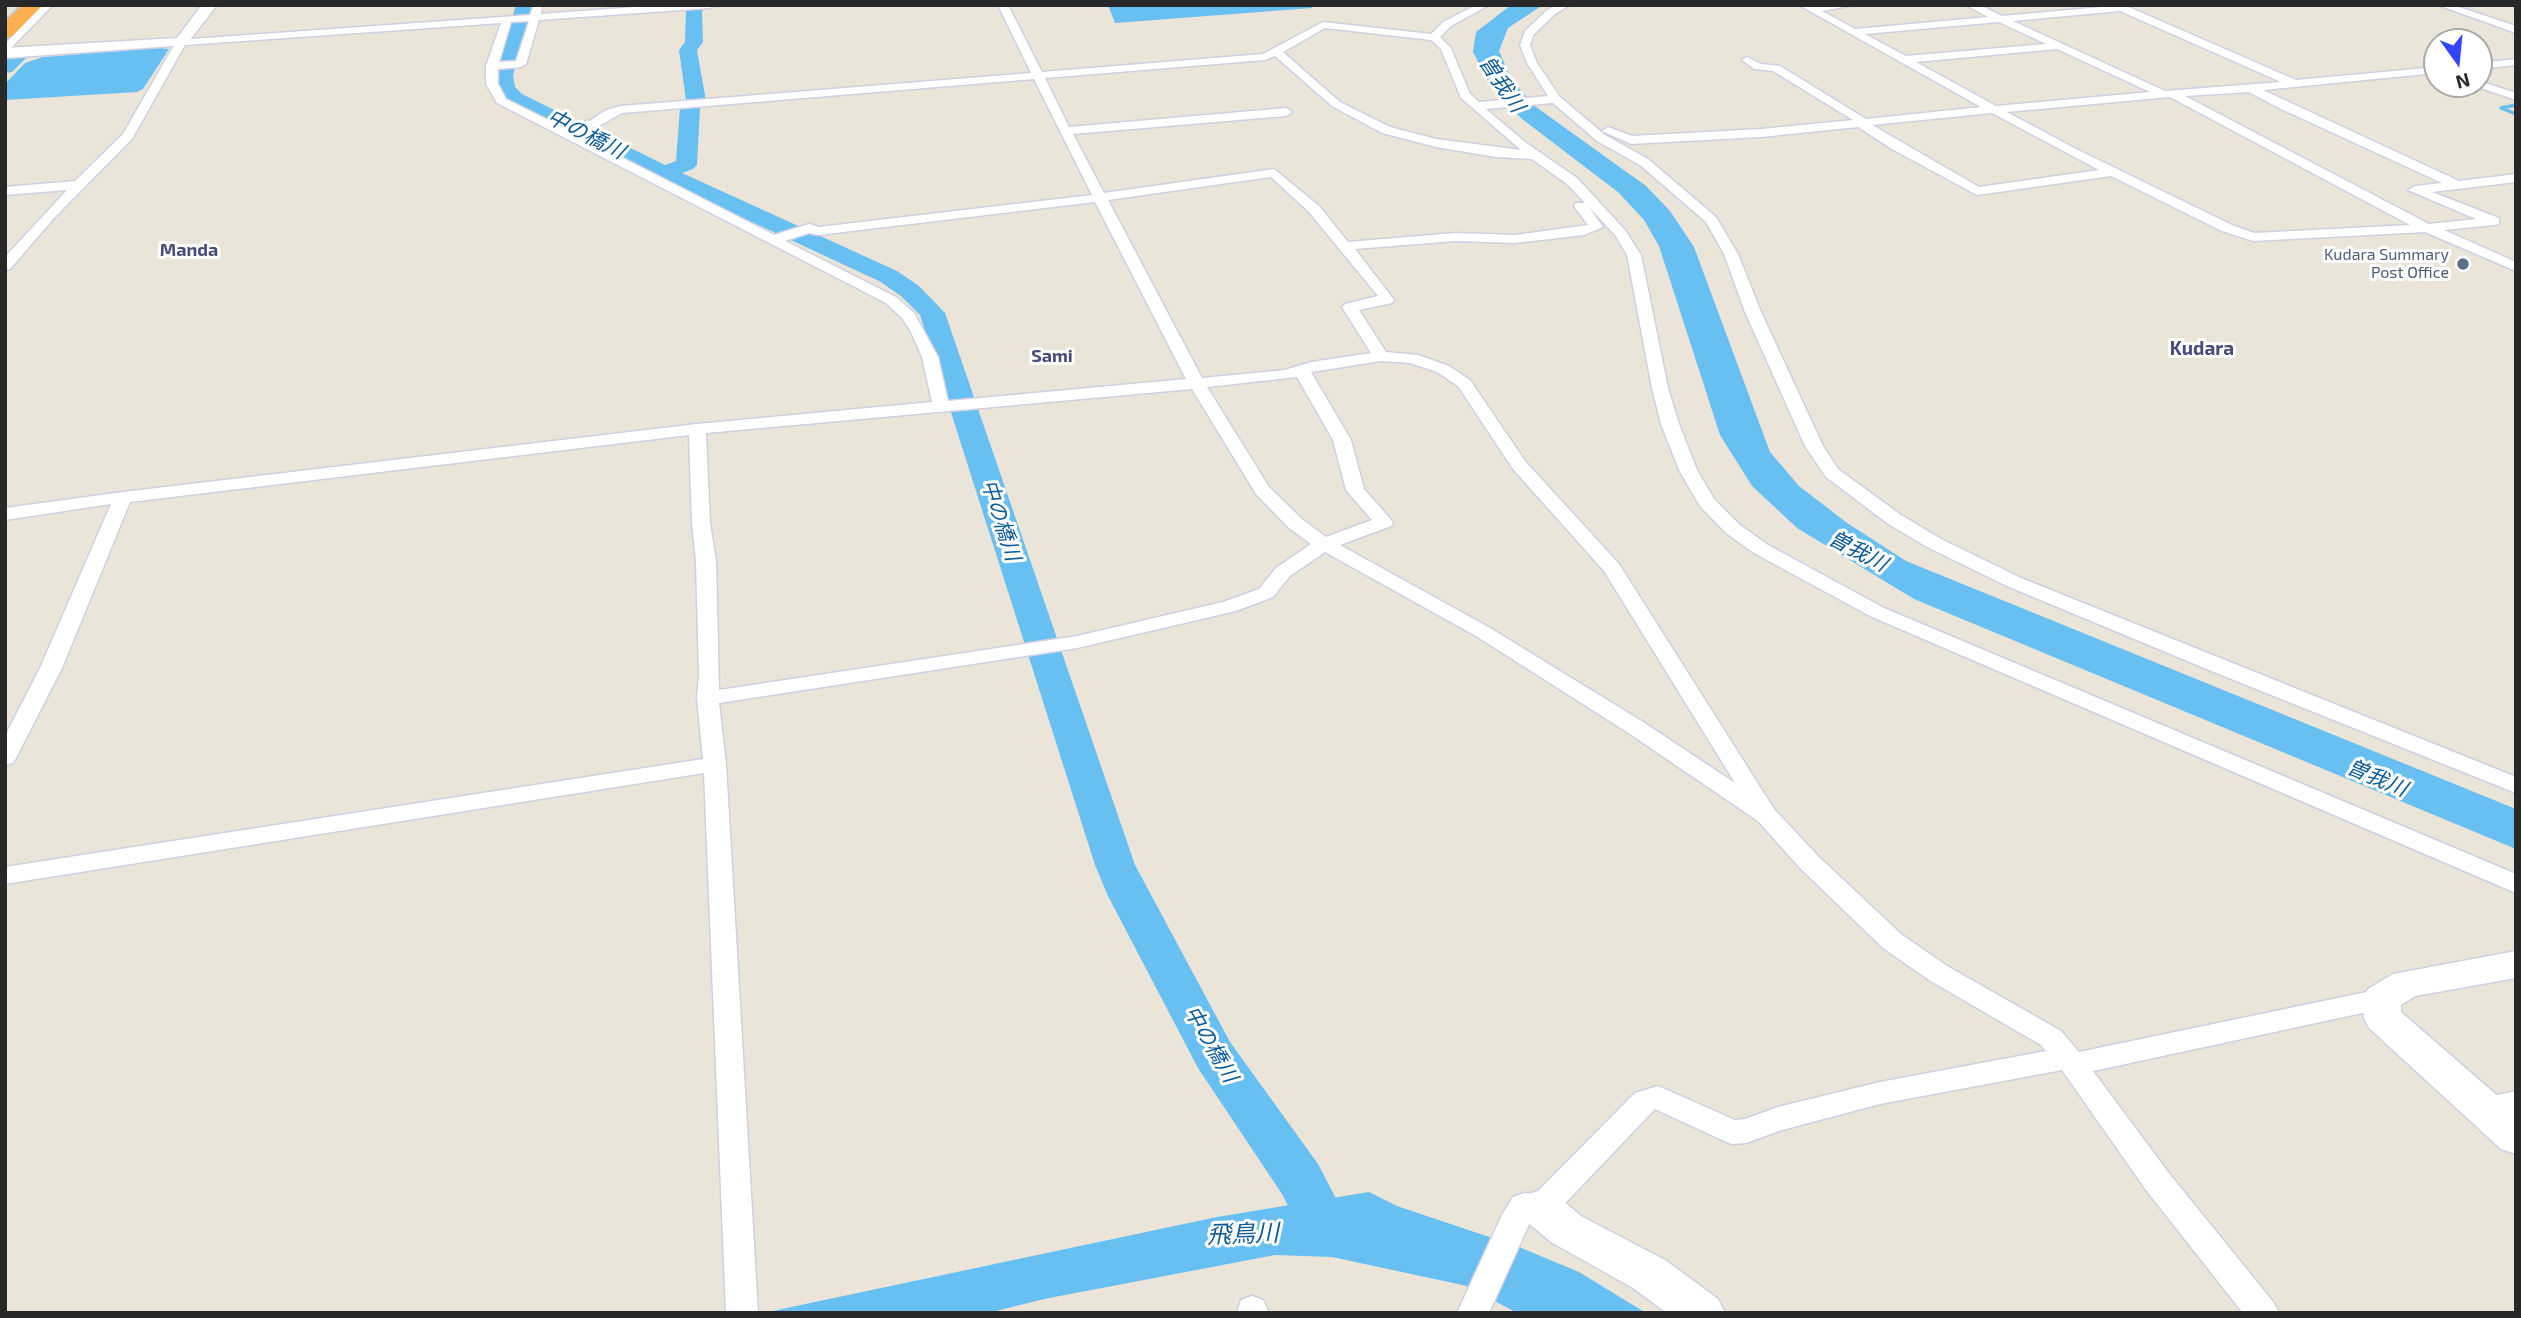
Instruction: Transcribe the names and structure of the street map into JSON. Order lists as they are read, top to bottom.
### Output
{
  "districts": ["Manda", "Kudara", "Sami"],
  "water": ["曽我川", "中の橋川", "飛鳥川"],
  "places": ["Kudara Summary Post Office"],
  "north": "bottom"
}
